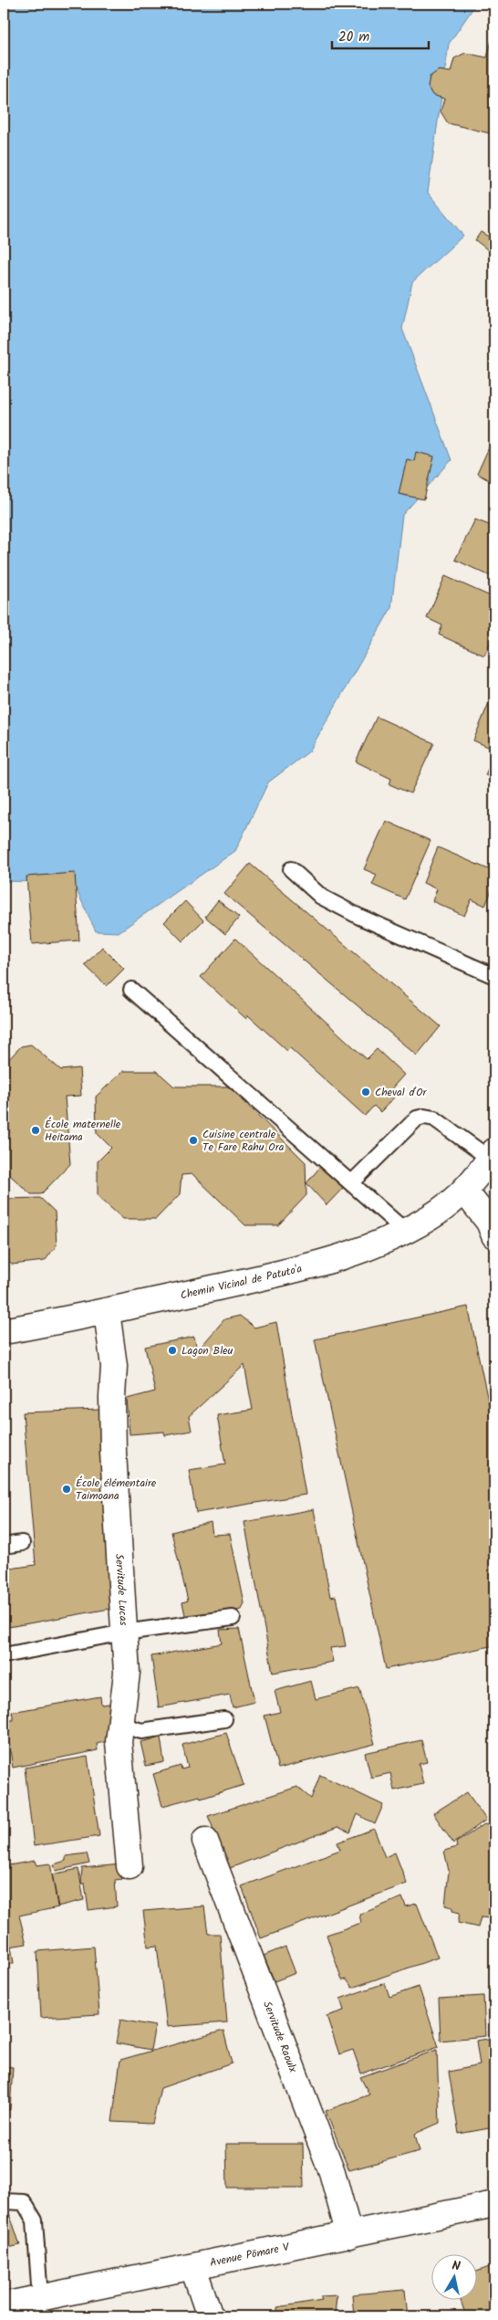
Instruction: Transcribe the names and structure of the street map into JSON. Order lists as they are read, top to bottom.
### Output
{
  "streets": {
    "main road": [
      "Chemin Vicinal de Patuto'a",
      "Servitude Lucas",
      "Servitude Raoulx",
      "Avenue Pōmare V"
    ]
  },
  "crossings": [
    ["Chemin Vicinal de Patuto'a", "Servitude Lucas"],
    ["Servitude Raoulx", "Avenue Pōmare V"]
  ],
  "places": [
    "Cheval d'Or",
    "École maternelle Heitama",
    "Cuisine centrale Te Fare Rahu Ora",
    "Lagon Bleu",
    "École élémentaire Taimoana"
  ],
  "scale_bar": "20 m",
  "north": "top"
}
